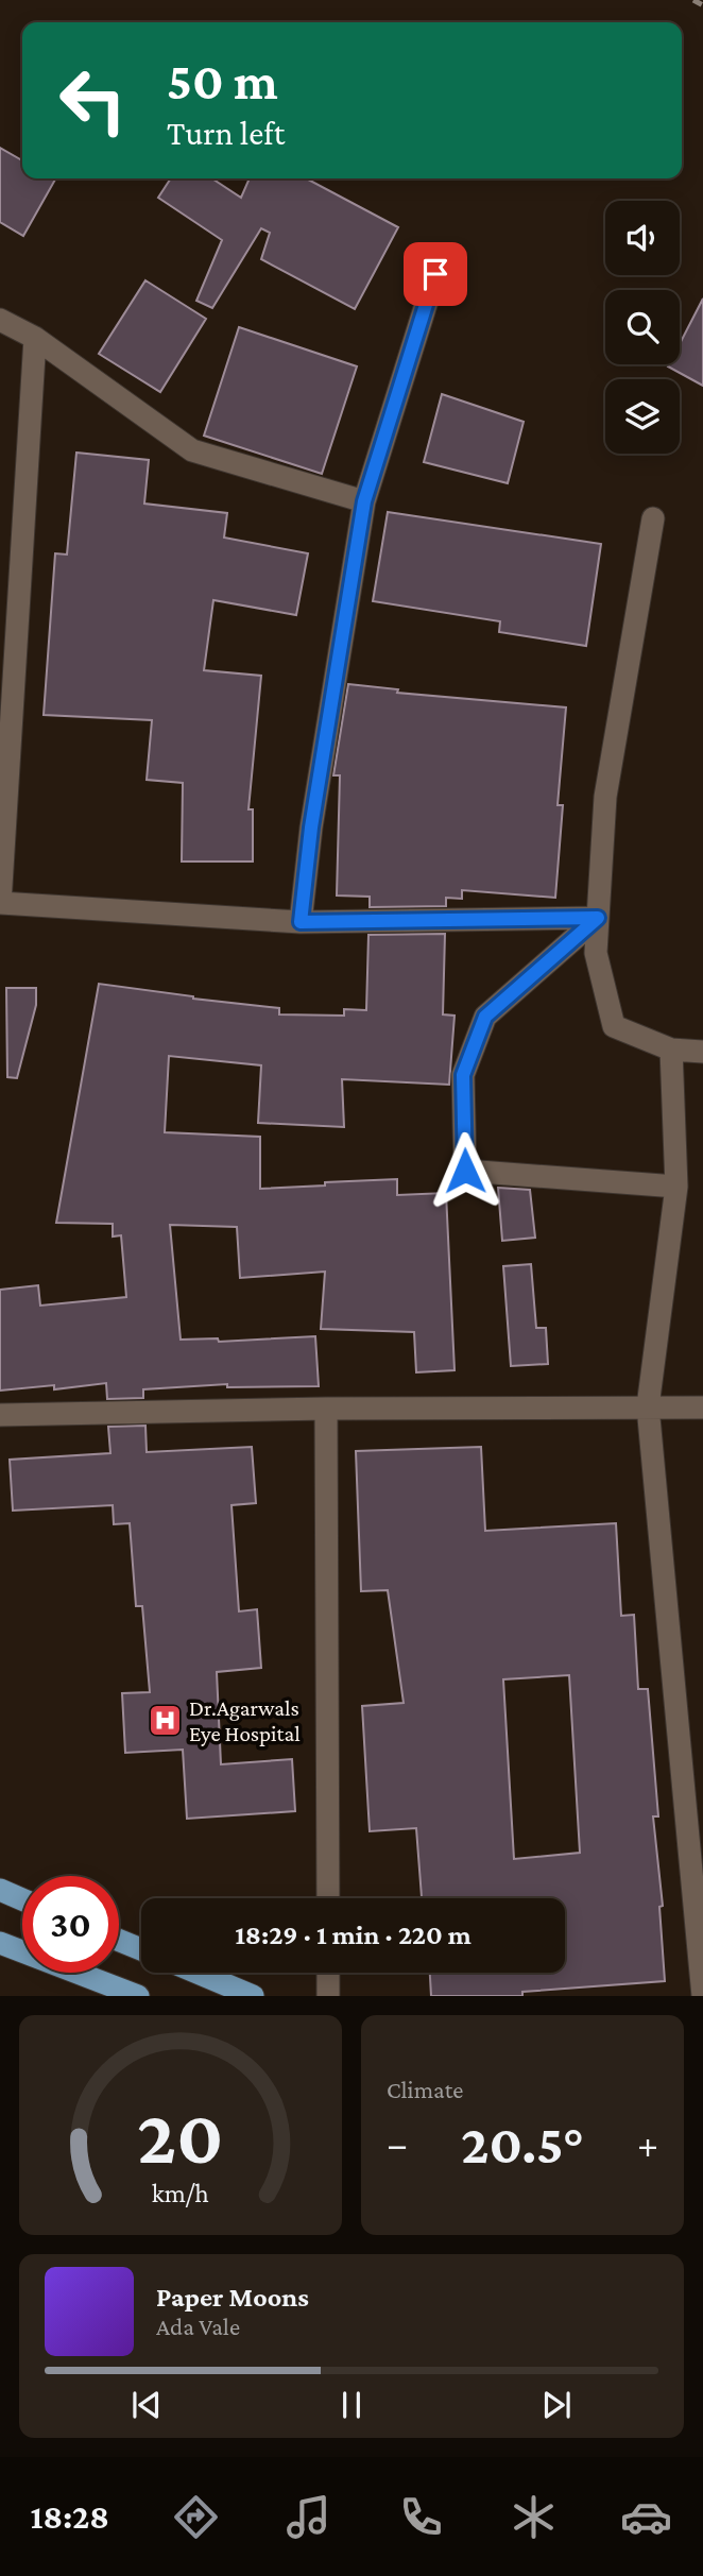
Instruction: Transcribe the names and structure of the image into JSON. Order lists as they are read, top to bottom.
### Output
{
  "places": {
    "hospital": ["Dr.Agarwals Eye Hospital"]
  },
  "page": {
    "turn": ["50 m", "Turn left"],
    "limit": "30",
    "trip": "18:29 · 1 min · 220 m",
    "tile": "Climate",
    "heat": ["−", "20.5°", "+"],
    "song": ["Paper Moons", "Ada Vale"],
    "tabs": "18:28",
    "gauge": ["20", "km/h"]
  }
}
